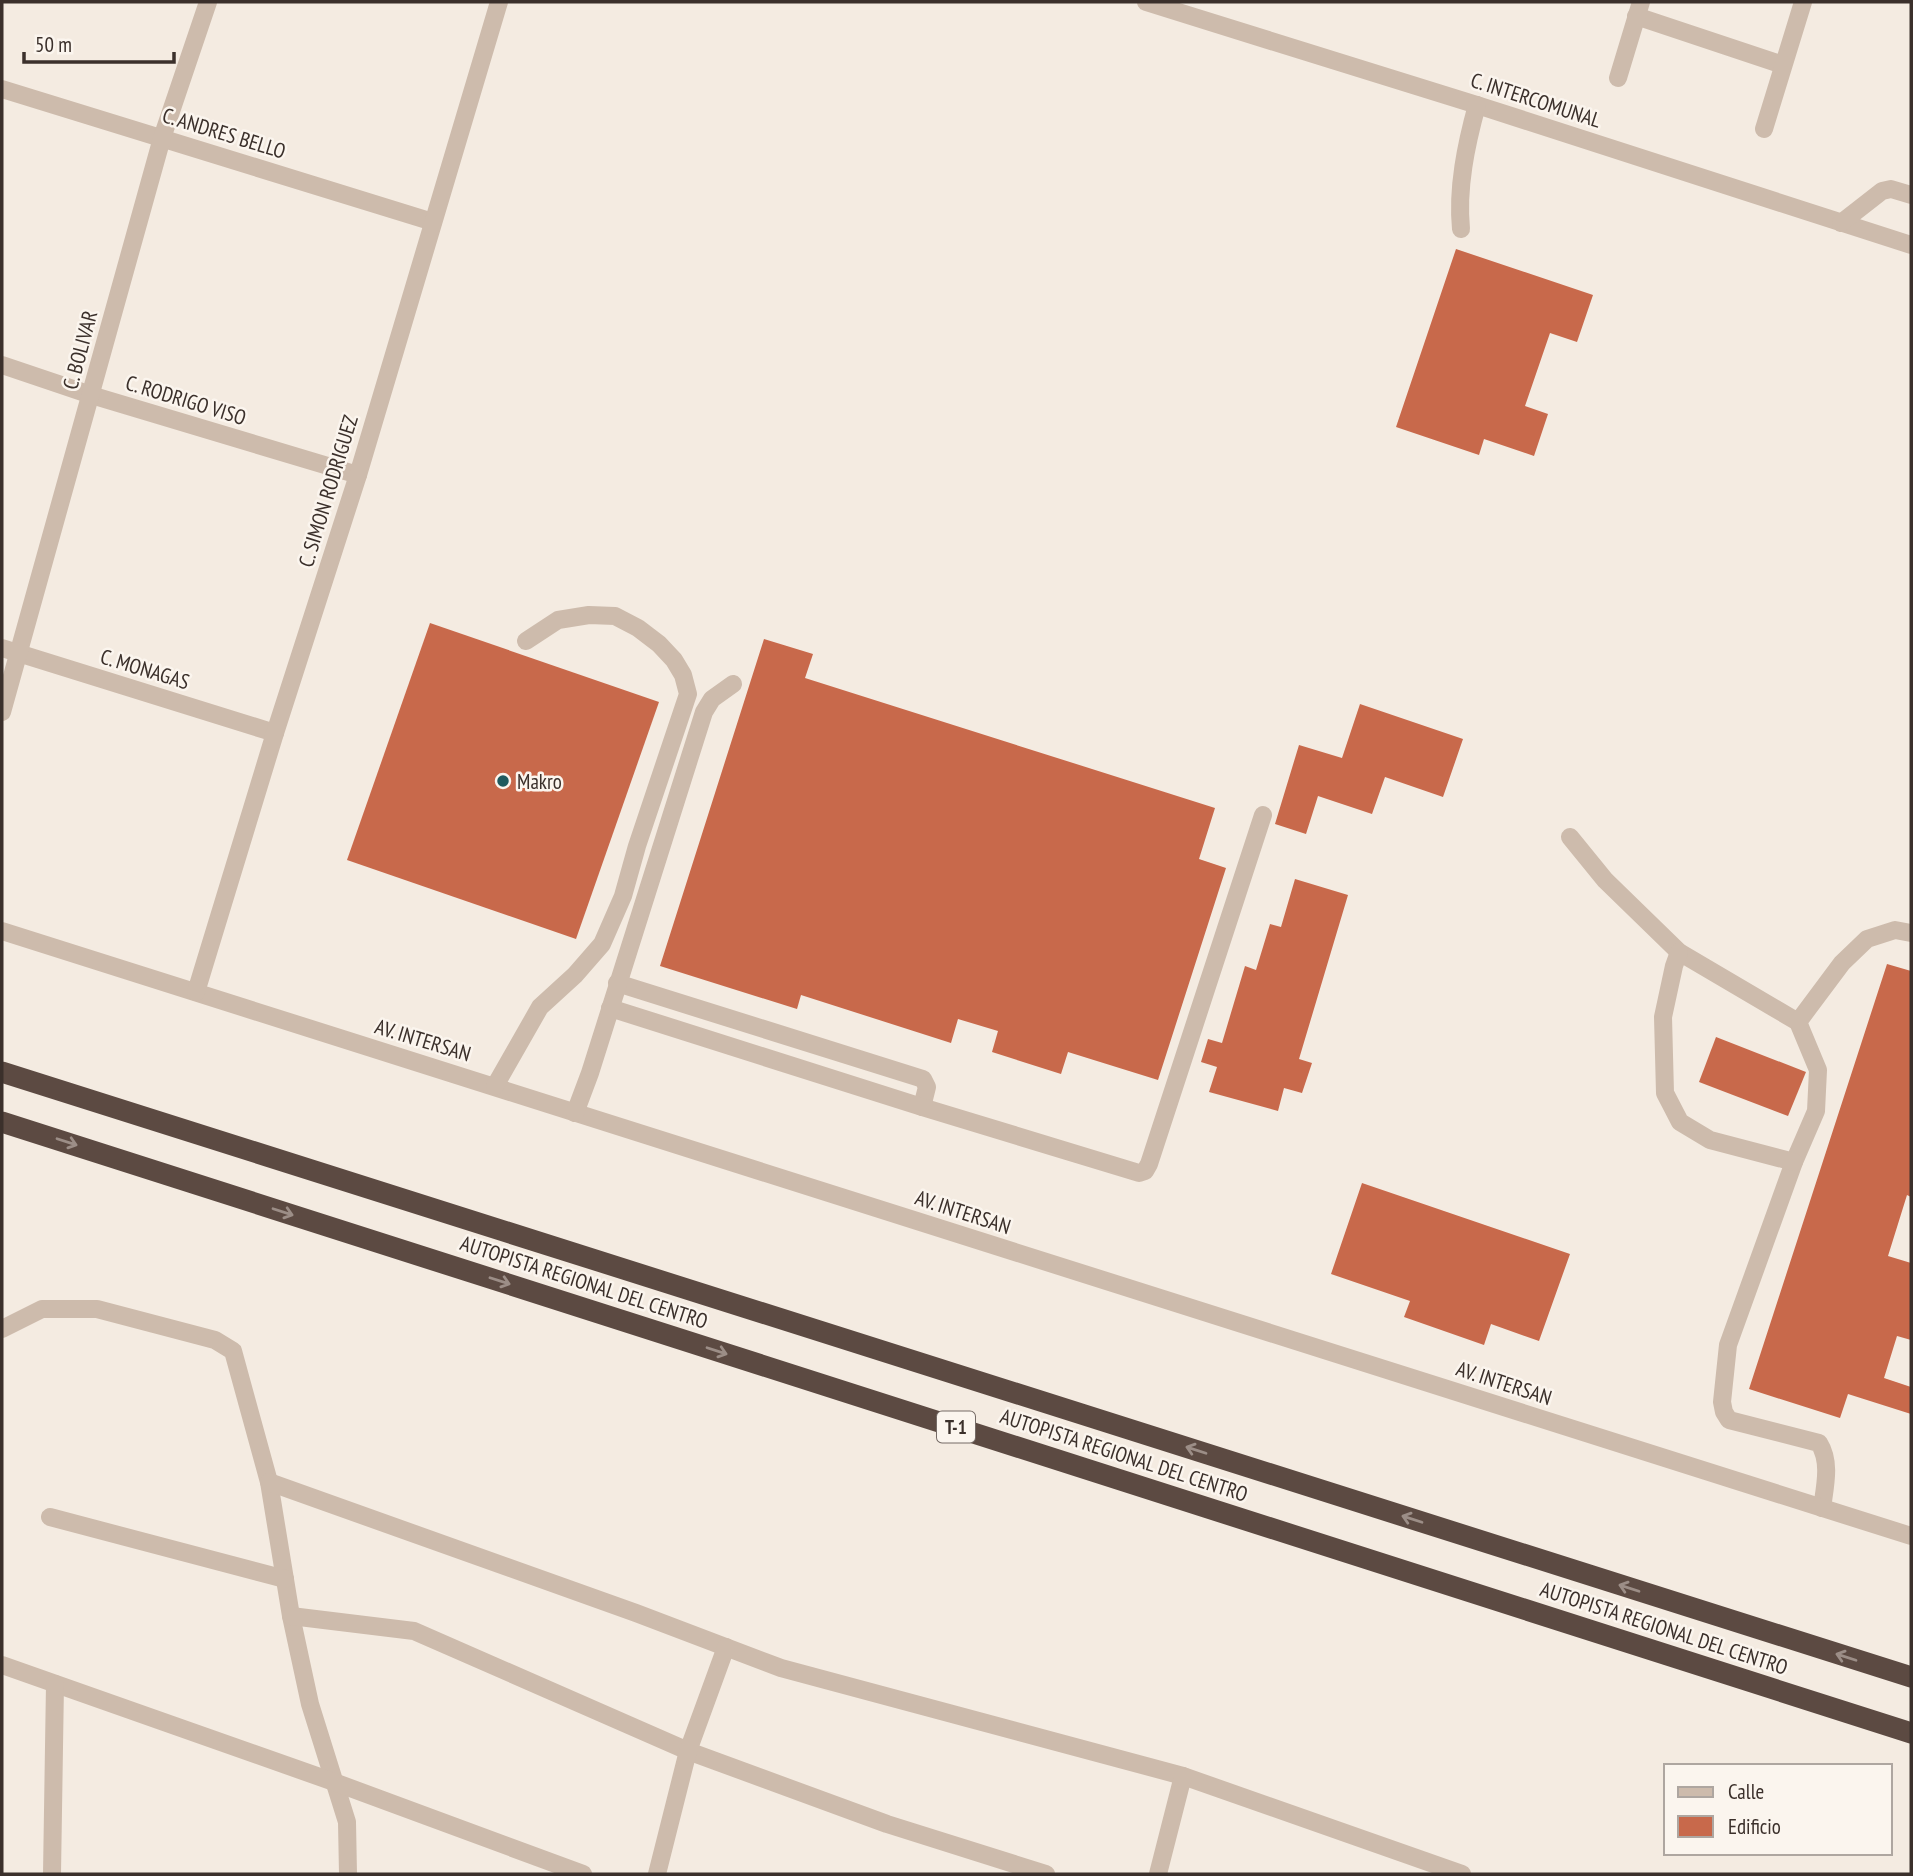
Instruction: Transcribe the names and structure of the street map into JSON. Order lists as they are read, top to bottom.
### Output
{
  "streets": {
    "highway": ["AUTOPISTA REGIONAL DEL CENTRO", "T-1"],
    "street": [
      "C. INTERCOMUNAL",
      "C. ANDRES BELLO",
      "C. BOLIVAR",
      "C. RODRIGO VISO",
      "C. SIMON RODRIGUEZ",
      "C. MONAGAS",
      "AV. INTERSAN"
    ]
  },
  "crossings": [
    ["C. ANDRES BELLO", "C. BOLIVAR"],
    ["C. ANDRES BELLO", "C. SIMON RODRIGUEZ"],
    ["C. BOLIVAR", "C. RODRIGO VISO"],
    ["C. BOLIVAR", "C. MONAGAS"],
    ["C. RODRIGO VISO", "C. SIMON RODRIGUEZ"],
    ["C. SIMON RODRIGUEZ", "C. MONAGAS"],
    ["C. SIMON RODRIGUEZ", "AV. INTERSAN"]
  ],
  "places": ["Makro"],
  "legend": ["Calle", "Edificio"],
  "scale_bar": "50 m"
}
